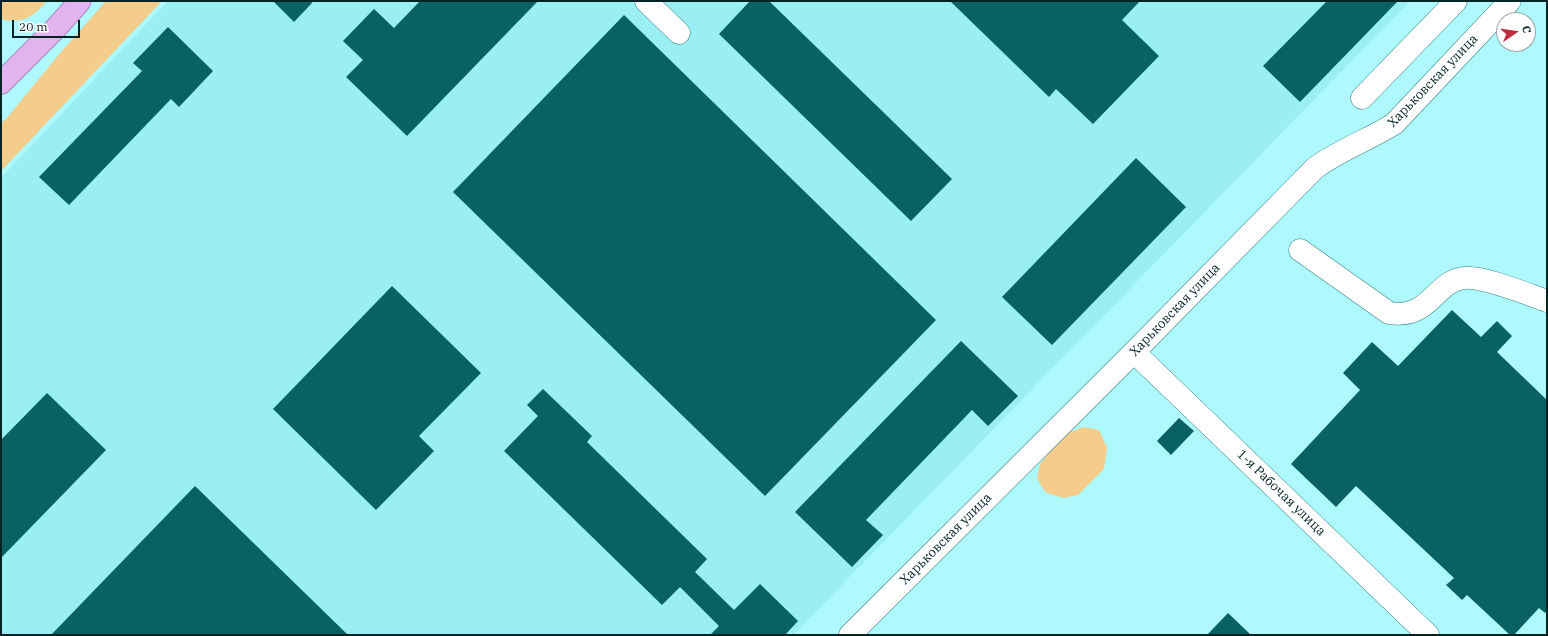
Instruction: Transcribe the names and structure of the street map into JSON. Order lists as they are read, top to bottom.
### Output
{
  "streets": {
    "street": ["Харьковская улица", "1-я Рабочая улица"]
  },
  "crossings": [
    ["Харьковская улица", "1-я Рабочая улица"]
  ],
  "scale_bar": "20 m",
  "north": "right"
}
